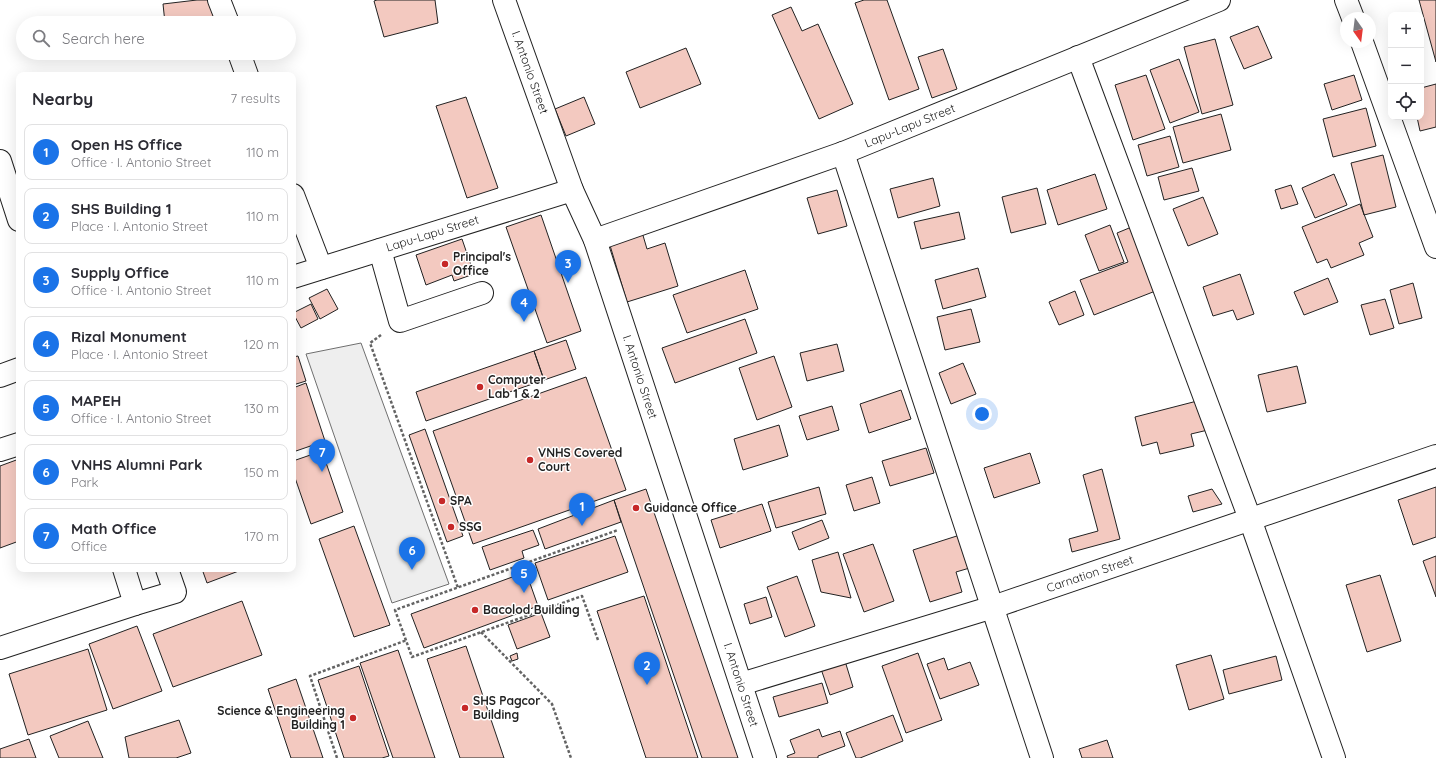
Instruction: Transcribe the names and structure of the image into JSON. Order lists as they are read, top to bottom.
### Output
{
  "streets": {
    "street": ["I. Antonio Street", "Lapu-Lapu Street", "Carnation Street"]
  },
  "crossings": [
    ["I. Antonio Street", "Lapu-Lapu Street"],
    ["I. Antonio Street", "Carnation Street"]
  ],
  "places": [
    "Principal's Office",
    "Computer Lab 1 & 2",
    "VNHS Covered Court",
    "SPA",
    "Guidance Office",
    "SSG",
    "Bacolod Building",
    "SHS Pagcor Building",
    "Science & Engineering Building 1"
  ],
  "north": "bottom",
  "page": {
    "map_buttons": ["+", "−"],
    "search": "Search here",
    "heading": ["Nearby", "7 results"],
    "list": [
      {
        "mark": "1",
        "name": "Open HS Office",
        "note": "Office · I. Antonio Street",
        "value": "110 m"
      },
      {
        "mark": "2",
        "name": "SHS Building 1",
        "note": "Place · I. Antonio Street",
        "value": "110 m"
      },
      {
        "mark": "3",
        "name": "Supply Office",
        "note": "Office · I. Antonio Street",
        "value": "110 m"
      },
      {
        "mark": "4",
        "name": "Rizal Monument",
        "note": "Place · I. Antonio Street",
        "value": "120 m"
      },
      {
        "mark": "5",
        "name": "MAPEH",
        "note": "Office · I. Antonio Street",
        "value": "130 m"
      },
      {
        "mark": "6",
        "name": "VNHS Alumni Park",
        "note": "Park",
        "value": "150 m"
      },
      {
        "mark": "7",
        "name": "Math Office",
        "note": "Office",
        "value": "170 m"
      }
    ],
    "pins": [
      "3",
      "4",
      "7",
      "1",
      "6",
      "5",
      "2"
    ]
  }
}
